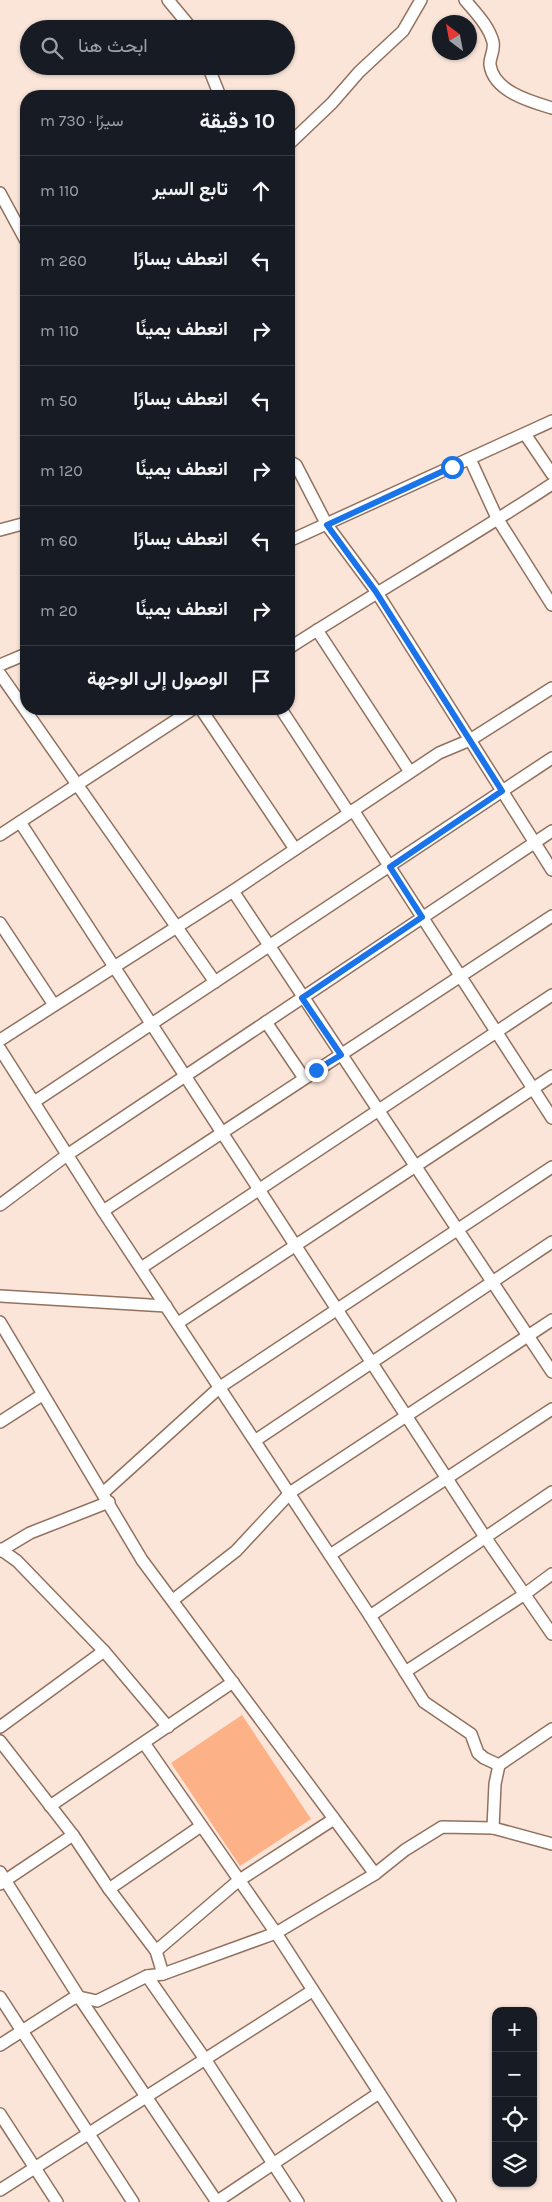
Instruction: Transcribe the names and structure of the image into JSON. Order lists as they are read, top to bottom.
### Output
{
  "north": "top left",
  "page": {
    "search": "ابحث هنا",
    "heading": ["10 دقيقة", "سيرًا · 730 m"],
    "list": [
      ["تابع السير", "110 m"],
      ["انعطف يسارًا", "260 m"],
      ["انعطف يمينًا", "110 m"],
      ["انعطف يسارًا", "50 m"],
      ["انعطف يمينًا", "120 m"],
      ["انعطف يسارًا", "60 m"],
      ["انعطف يمينًا", "20 m"],
      "الوصول إلى الوجهة"
    ],
    "map_buttons": ["+", "−"]
  }
}
